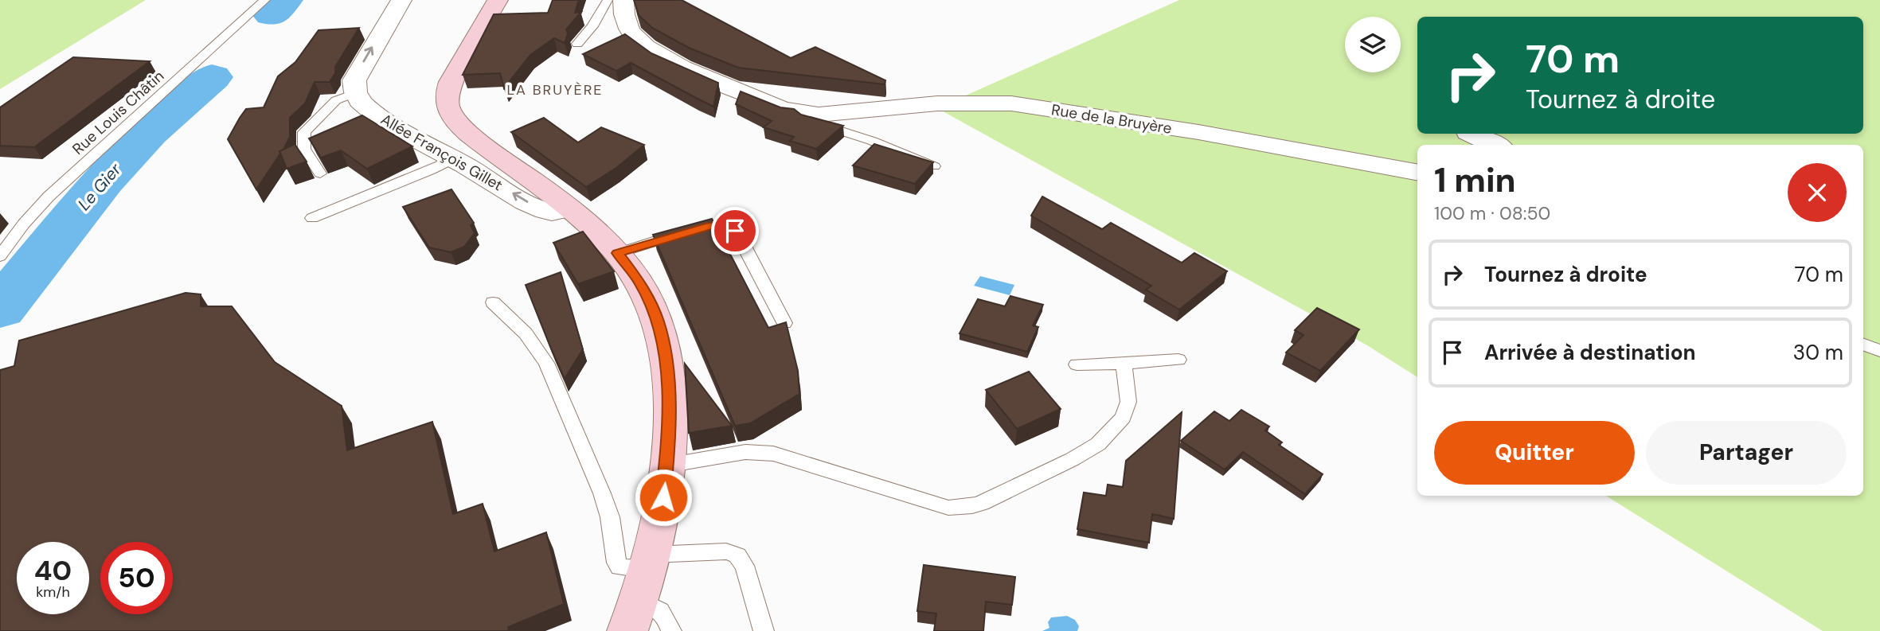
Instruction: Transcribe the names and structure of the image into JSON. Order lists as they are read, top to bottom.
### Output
{
  "streets": {
    "street": ["Rue de la Bruyère", "Allée François Gillet"],
    "lane": ["Rue Louis Châtin"]
  },
  "one_way": ["Allée François Gillet"],
  "districts": ["LA BRUYÈRE"],
  "water": ["Le Gier"],
  "page": {
    "turn": ["70 m", "Tournez à droite"],
    "heading": ["1 min", "100 m · 08:50"],
    "list": [
      {
        "name": "Tournez à droite",
        "value": "70 m"
      },
      {
        "name": "Arrivée à destination",
        "value": "30 m"
      }
    ],
    "buttons": ["Quitter", "Partager"],
    "speed": "40 km/h",
    "limit": "50"
  }
}
